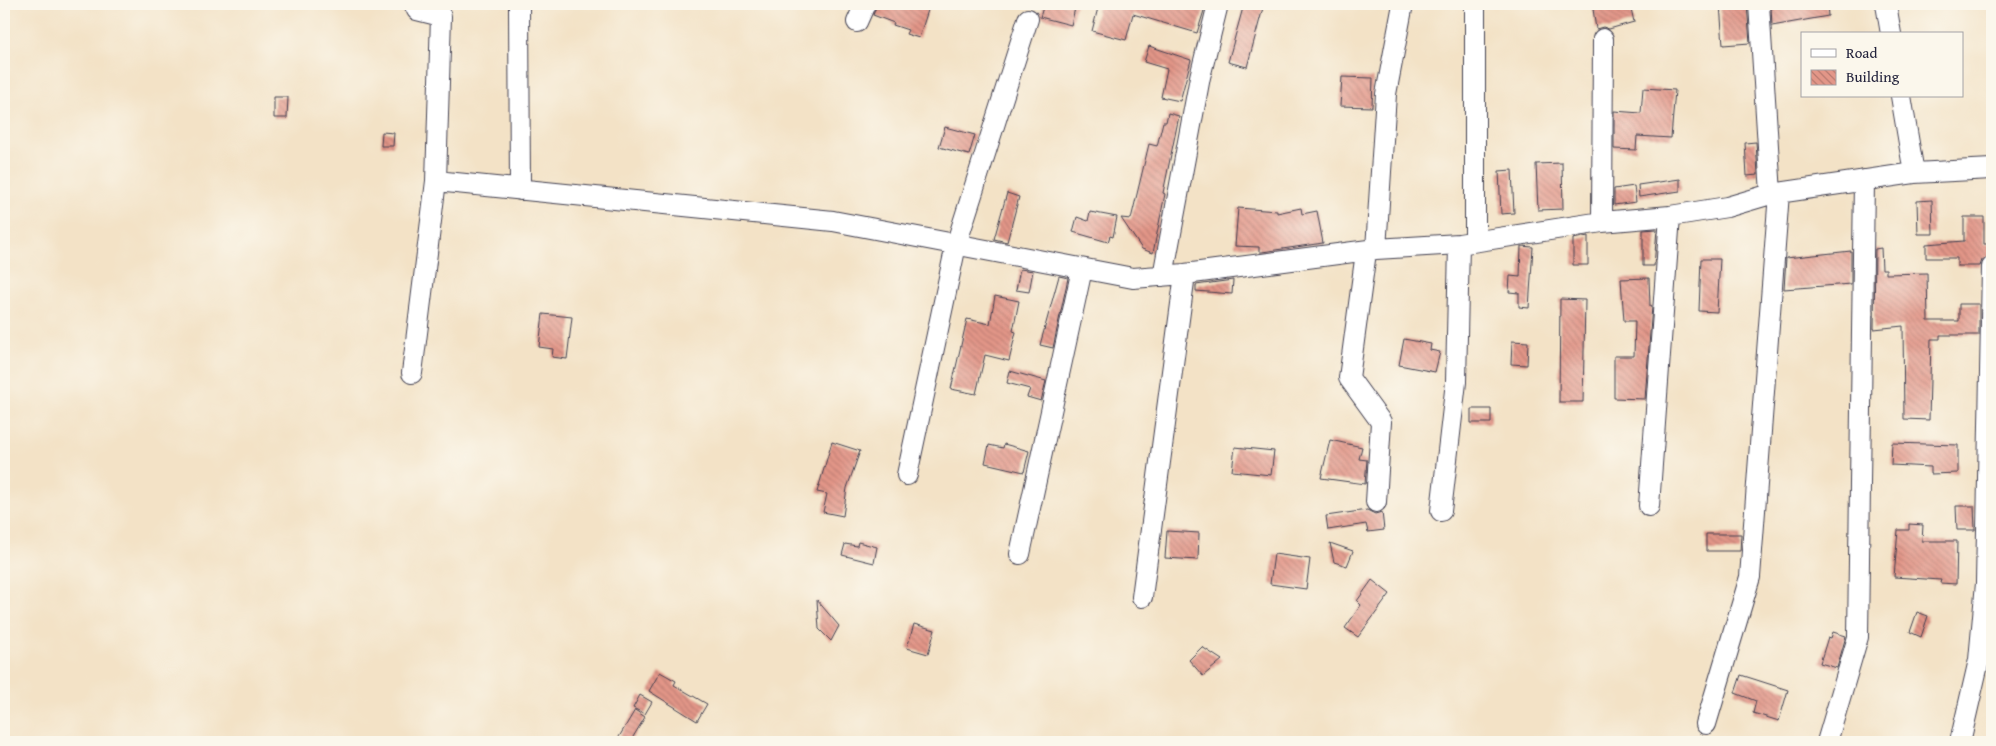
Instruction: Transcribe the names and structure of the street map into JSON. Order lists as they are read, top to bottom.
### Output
{
  "legend": ["Road", "Building"]
}
